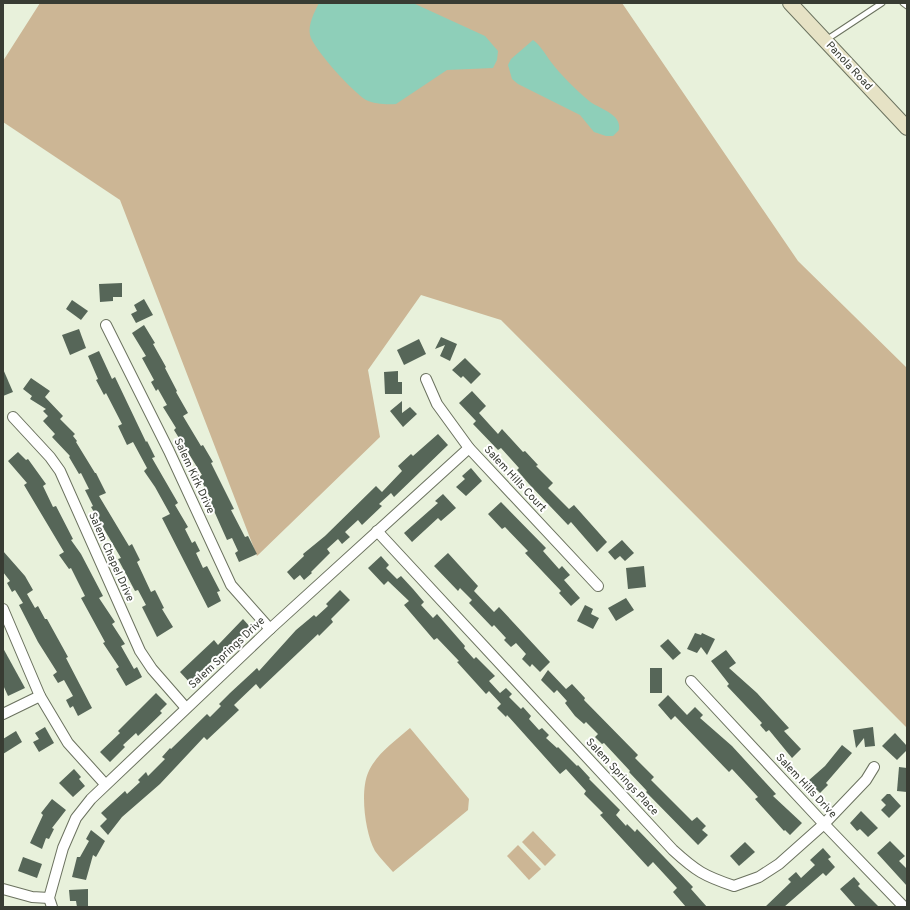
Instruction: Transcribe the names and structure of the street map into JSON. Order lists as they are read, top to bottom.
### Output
{
  "streets": {
    "main road": ["Panola Road"],
    "street": [
      "Salem Kirk Drive",
      "Salem Hills Court",
      "Salem Chapel Drive",
      "Salem Springs Drive",
      "Salem Springs Place",
      "Salem Hills Drive"
    ]
  },
  "crossings": [
    ["Salem Kirk Drive", "Salem Springs Drive"],
    ["Salem Hills Court", "Salem Springs Drive"],
    ["Salem Chapel Drive", "Salem Springs Drive"],
    ["Salem Springs Drive", "Salem Springs Place"],
    ["Salem Springs Place", "Salem Hills Drive"]
  ]
}
